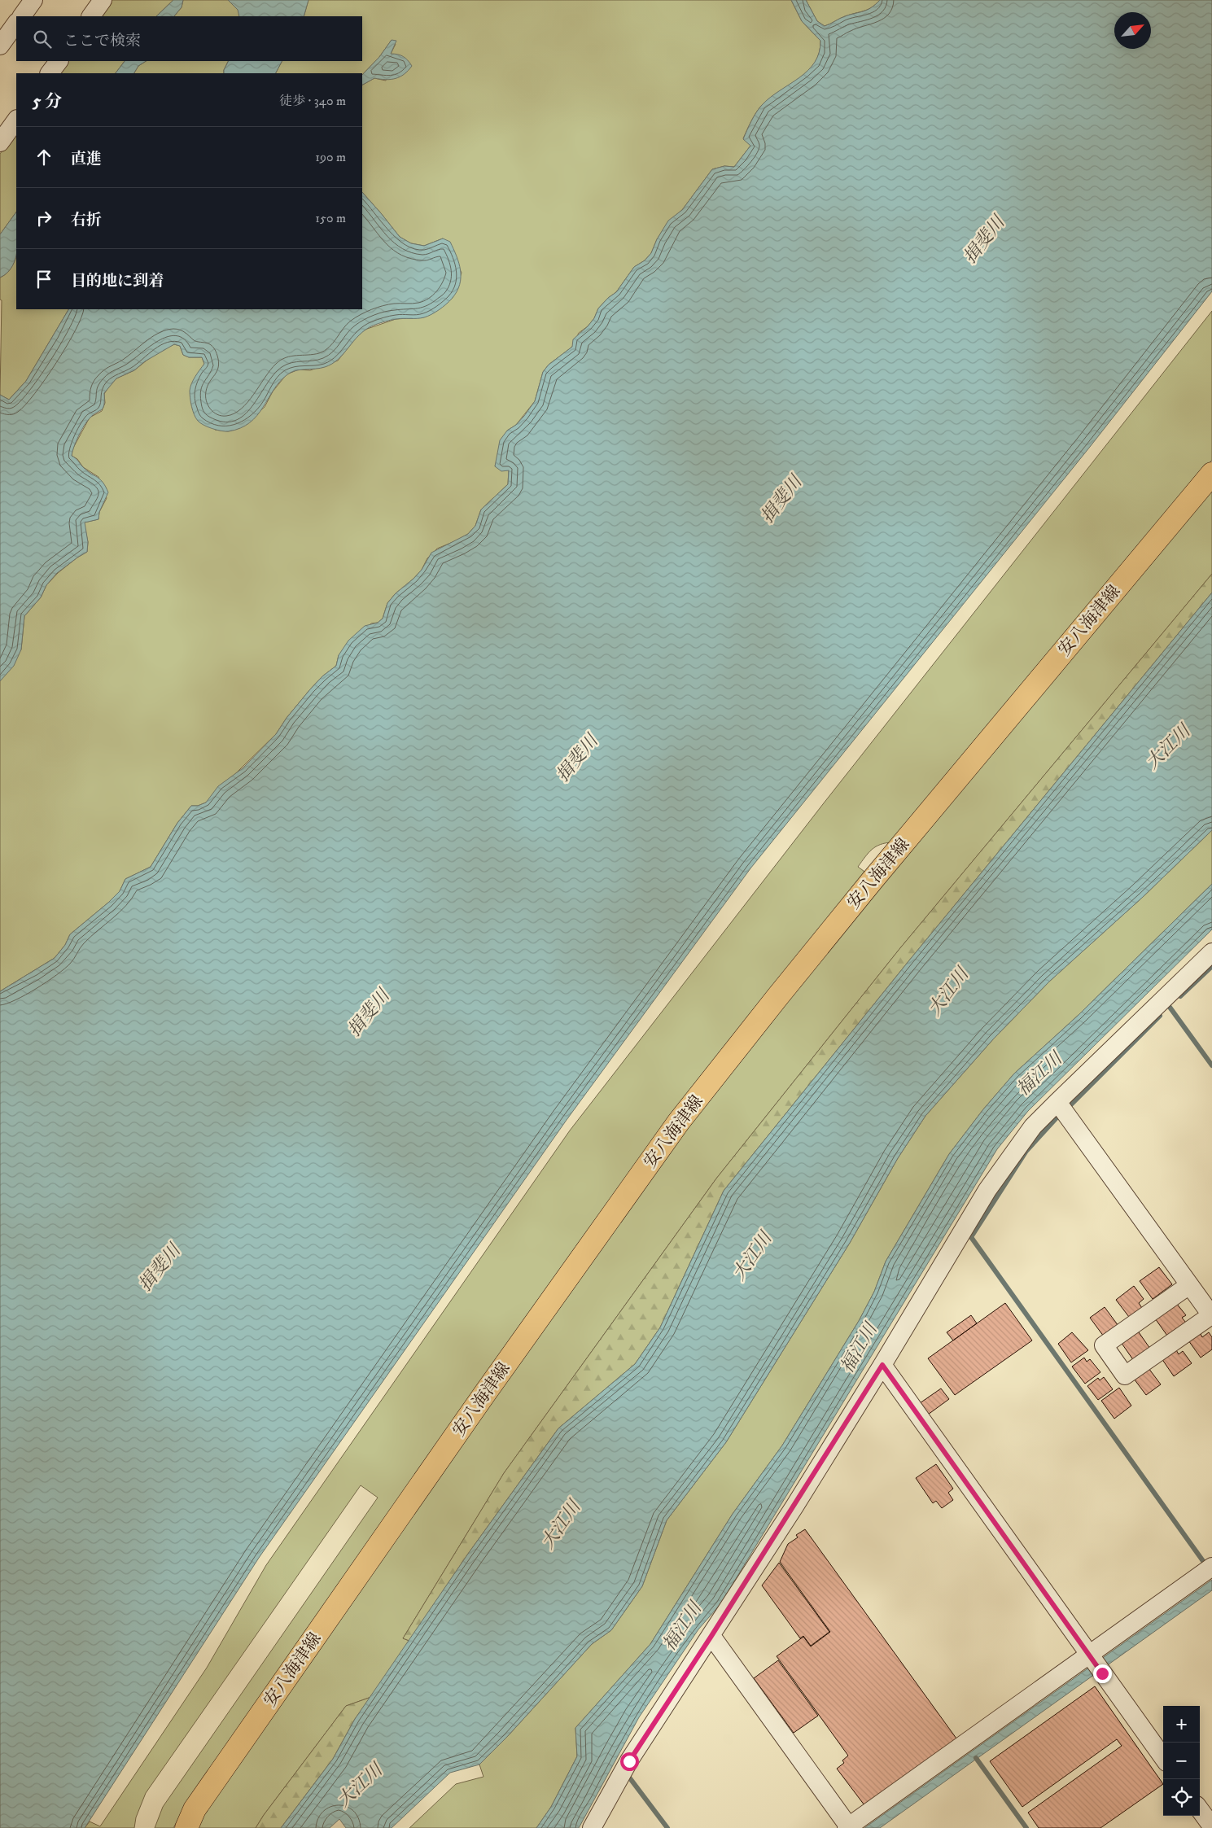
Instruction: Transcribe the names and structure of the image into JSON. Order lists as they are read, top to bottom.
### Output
{
  "streets": {
    "main road": ["安八海津線"]
  },
  "water": ["揖斐川", "大江川", "福江川"],
  "north": "top right",
  "page": {
    "search": "ここで検索",
    "heading": ["5 分", "徒歩 · 340 m"],
    "list": [
      ["直進", "190 m"],
      ["右折", "150 m"],
      "目的地に到着"
    ],
    "map_buttons": ["+", "−"]
  }
}
